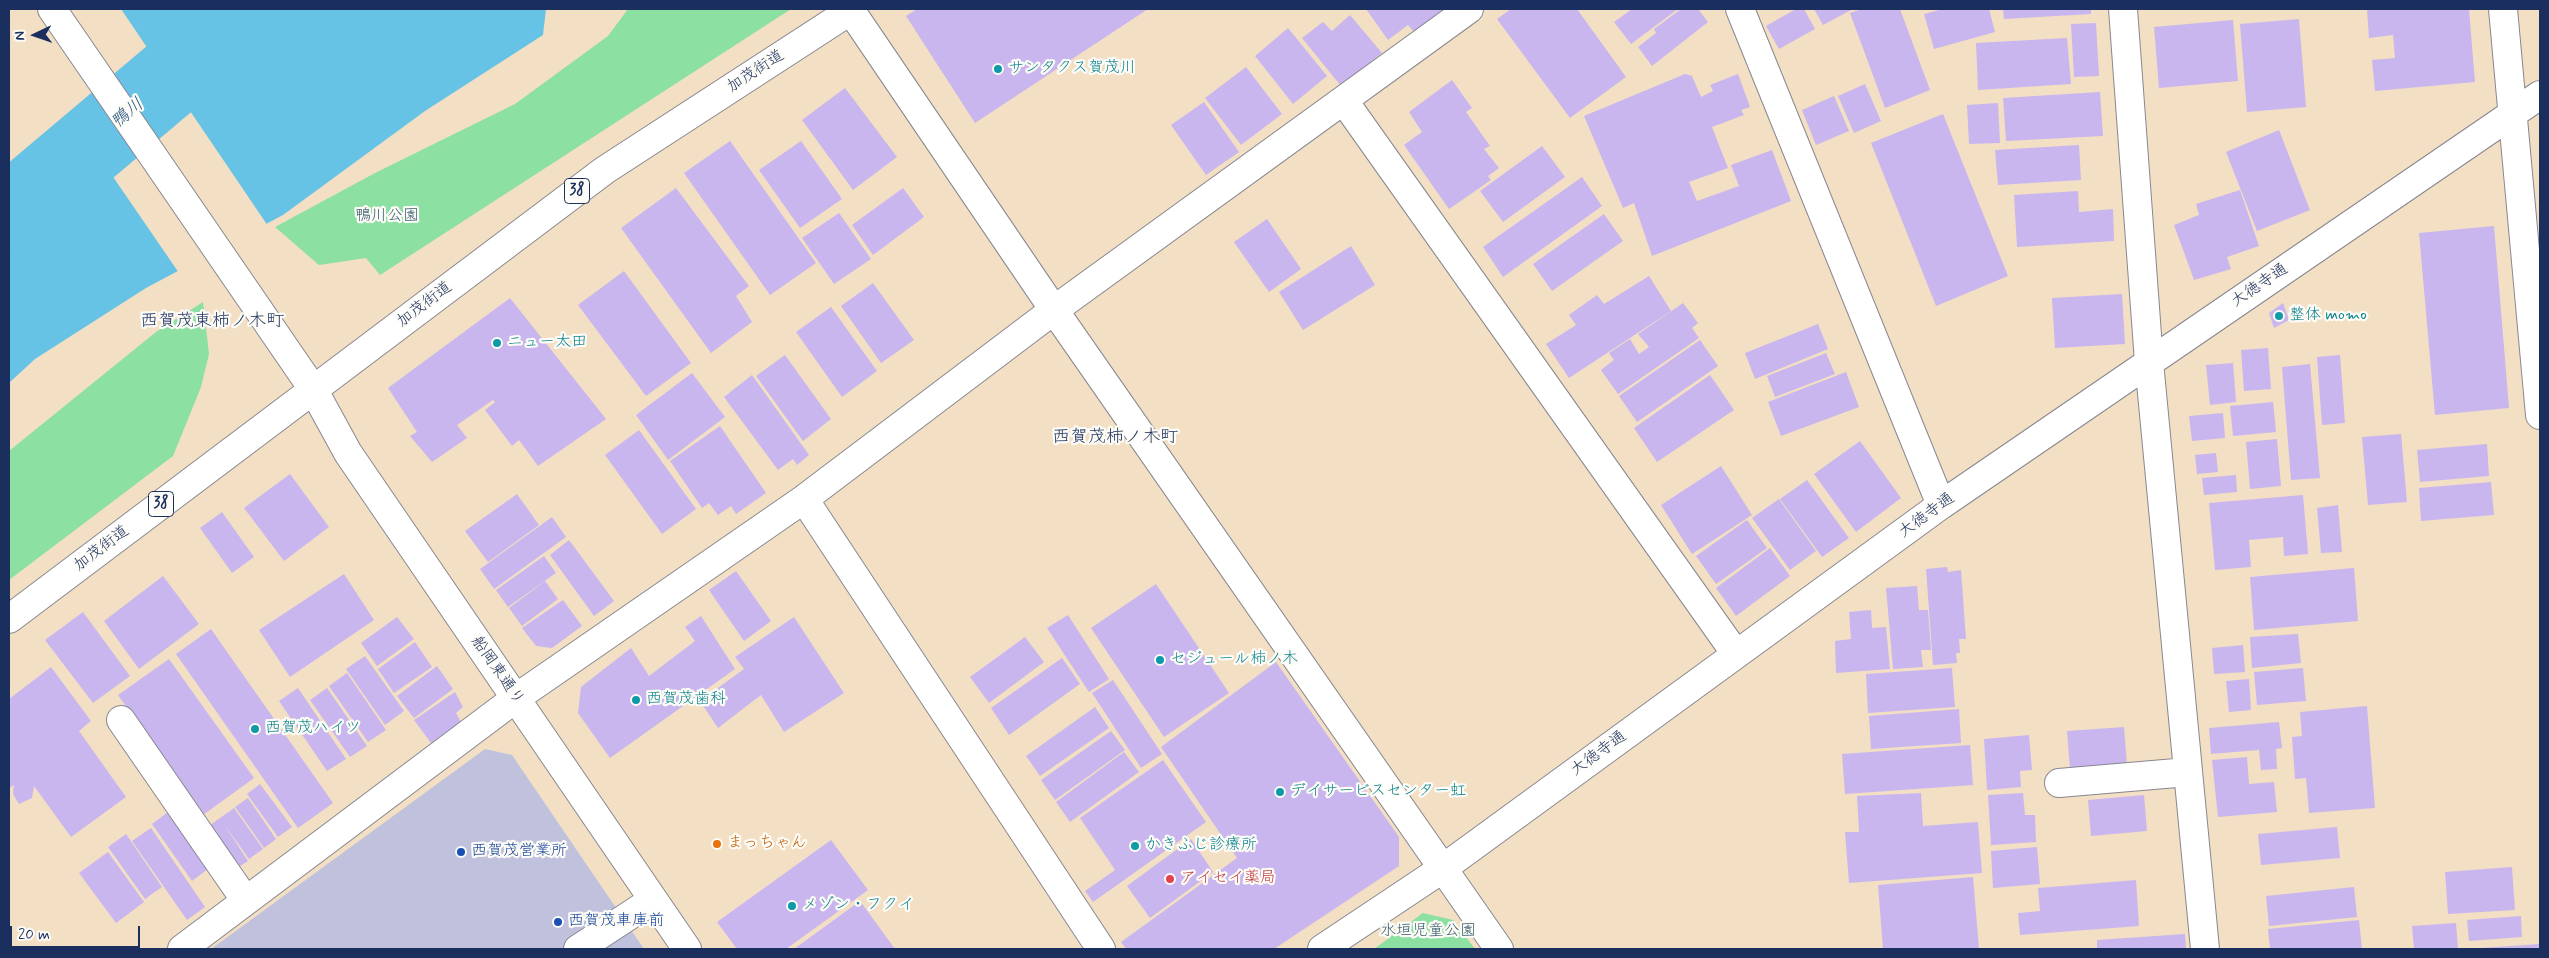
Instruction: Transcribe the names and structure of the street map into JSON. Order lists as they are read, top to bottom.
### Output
{
  "streets": {
    "street": [
      "加茂街道",
      "38",
      "大徳寺通",
      "船岡東通り"
    ]
  },
  "crossings": [
    ["加茂街道", "船岡東通り"]
  ],
  "districts": ["西賀茂東柿ノ木町", "西賀茂柿ノ木町"],
  "water": ["鴨川"],
  "parks": ["鴨川公園", "水垣児童公園"],
  "places": [
    "サンタクス賀茂川",
    "整体 momo",
    "ニュー太田",
    "セジュール柿ノ木",
    "西賀茂歯科",
    "西賀茂ハイツ",
    "デイサービスセンター虹",
    "まっちゃん",
    "かきふじ診療所",
    "西賀茂営業所",
    "アイセイ薬局",
    "メゾン・フクイ",
    "西賀茂車庫前"
  ],
  "scale_bar": "20 m",
  "north": "left"
}
